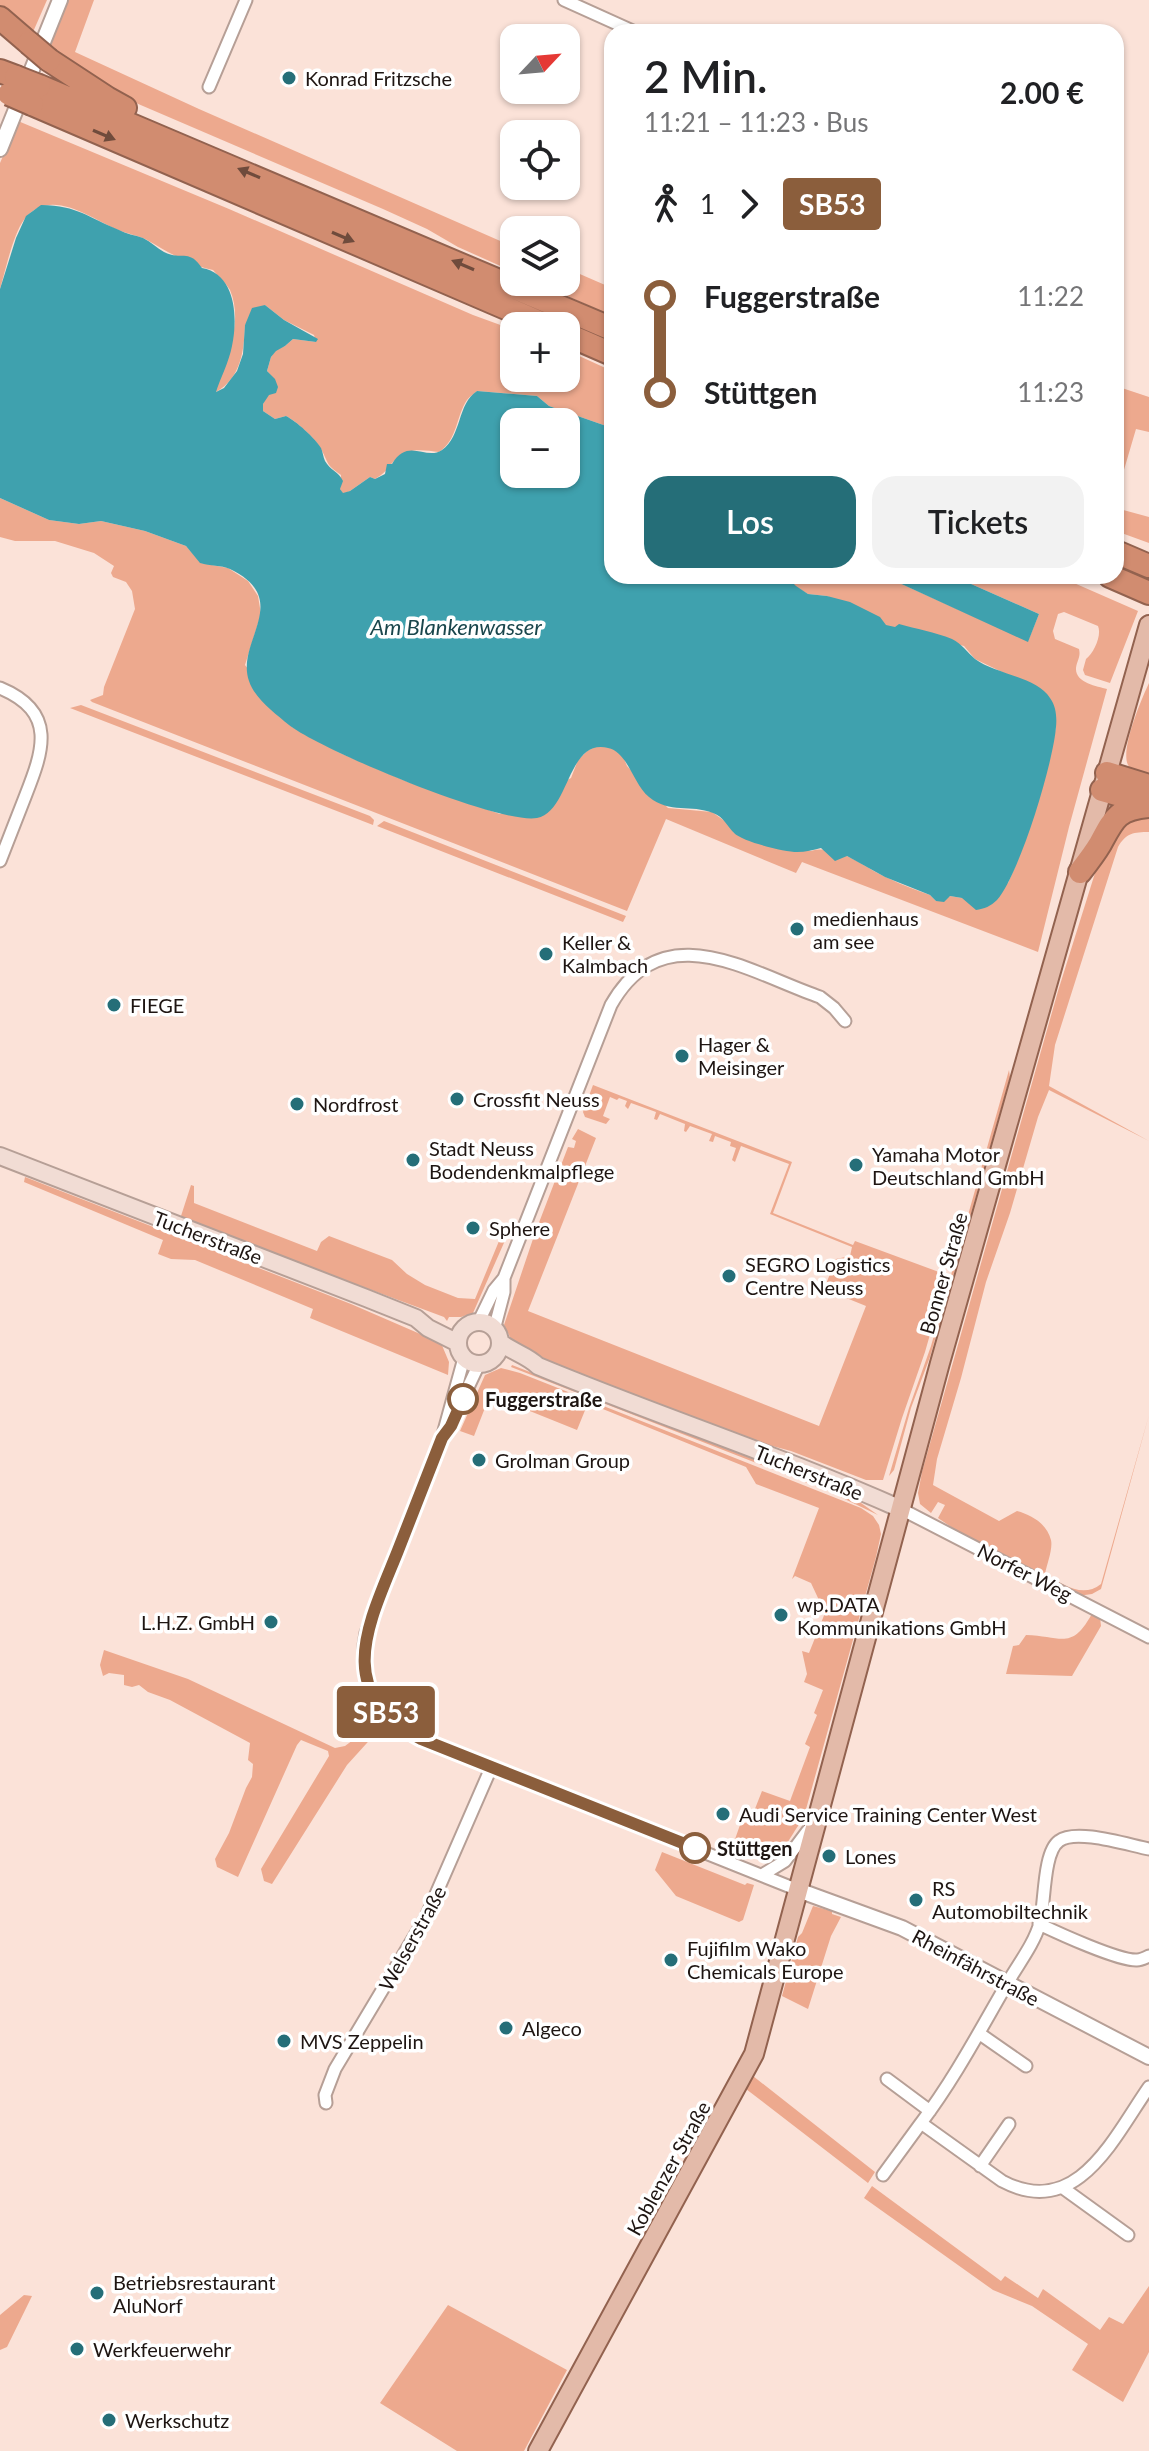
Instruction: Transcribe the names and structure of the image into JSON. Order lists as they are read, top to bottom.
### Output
{
  "streets": {
    "main road": ["Tucherstraße", "Bonner Straße", "Koblenzer Straße"],
    "street": ["Norfer Weg", "Welserstraße", "Rheinfährstraße"]
  },
  "crossings": [
    ["Tucherstraße", "Bonner Straße"],
    ["Tucherstraße", "Norfer Weg"],
    ["Bonner Straße", "Norfer Weg"],
    ["Bonner Straße", "Rheinfährstraße"],
    ["Bonner Straße", "Koblenzer Straße"],
    ["Rheinfährstraße", "Koblenzer Straße"]
  ],
  "water": ["Am Blankenwasser"],
  "places": [
    "Konrad Fritzsche",
    "medienhaus am see",
    "Keller & Kalmbach",
    "FIEGE",
    "Hager & Meisinger",
    "Crossfit Neuss",
    "Nordfrost",
    "Stadt Neuss Bodendenkmalpflege",
    "Yamaha Motor Deutschland GmbH",
    "Sphere",
    "SEGRO Logistics Centre Neuss",
    "Fuggerstraße",
    "Grolman Group",
    "wp.DATA Kommunikations GmbH",
    "L.H.Z. GmbH",
    "Audi Service Training Center West",
    "Stüttgen",
    "Lones",
    "RS Automobiltechnik",
    "Fujifilm Wako Chemicals Europe",
    "Algeco",
    "MVS Zeppelin",
    "Betriebsrestaurant AluNorf",
    "Werkfeuerwehr",
    "Werkschutz"
  ],
  "lines": ["bus line SB53"],
  "north": "top right",
  "page": {
    "on_map": "SB53",
    "map_buttons": ["+", "−"],
    "heading": ["2 Min.", "11:21 – 11:23 · Bus", "2.00 €"],
    "legs": ["1", "SB53"],
    "list": [
      {
        "name": "Fuggerstraße",
        "value": "11:22"
      },
      {
        "name": "Stüttgen",
        "value": "11:23"
      }
    ],
    "buttons": ["Los", "Tickets"]
  }
}
